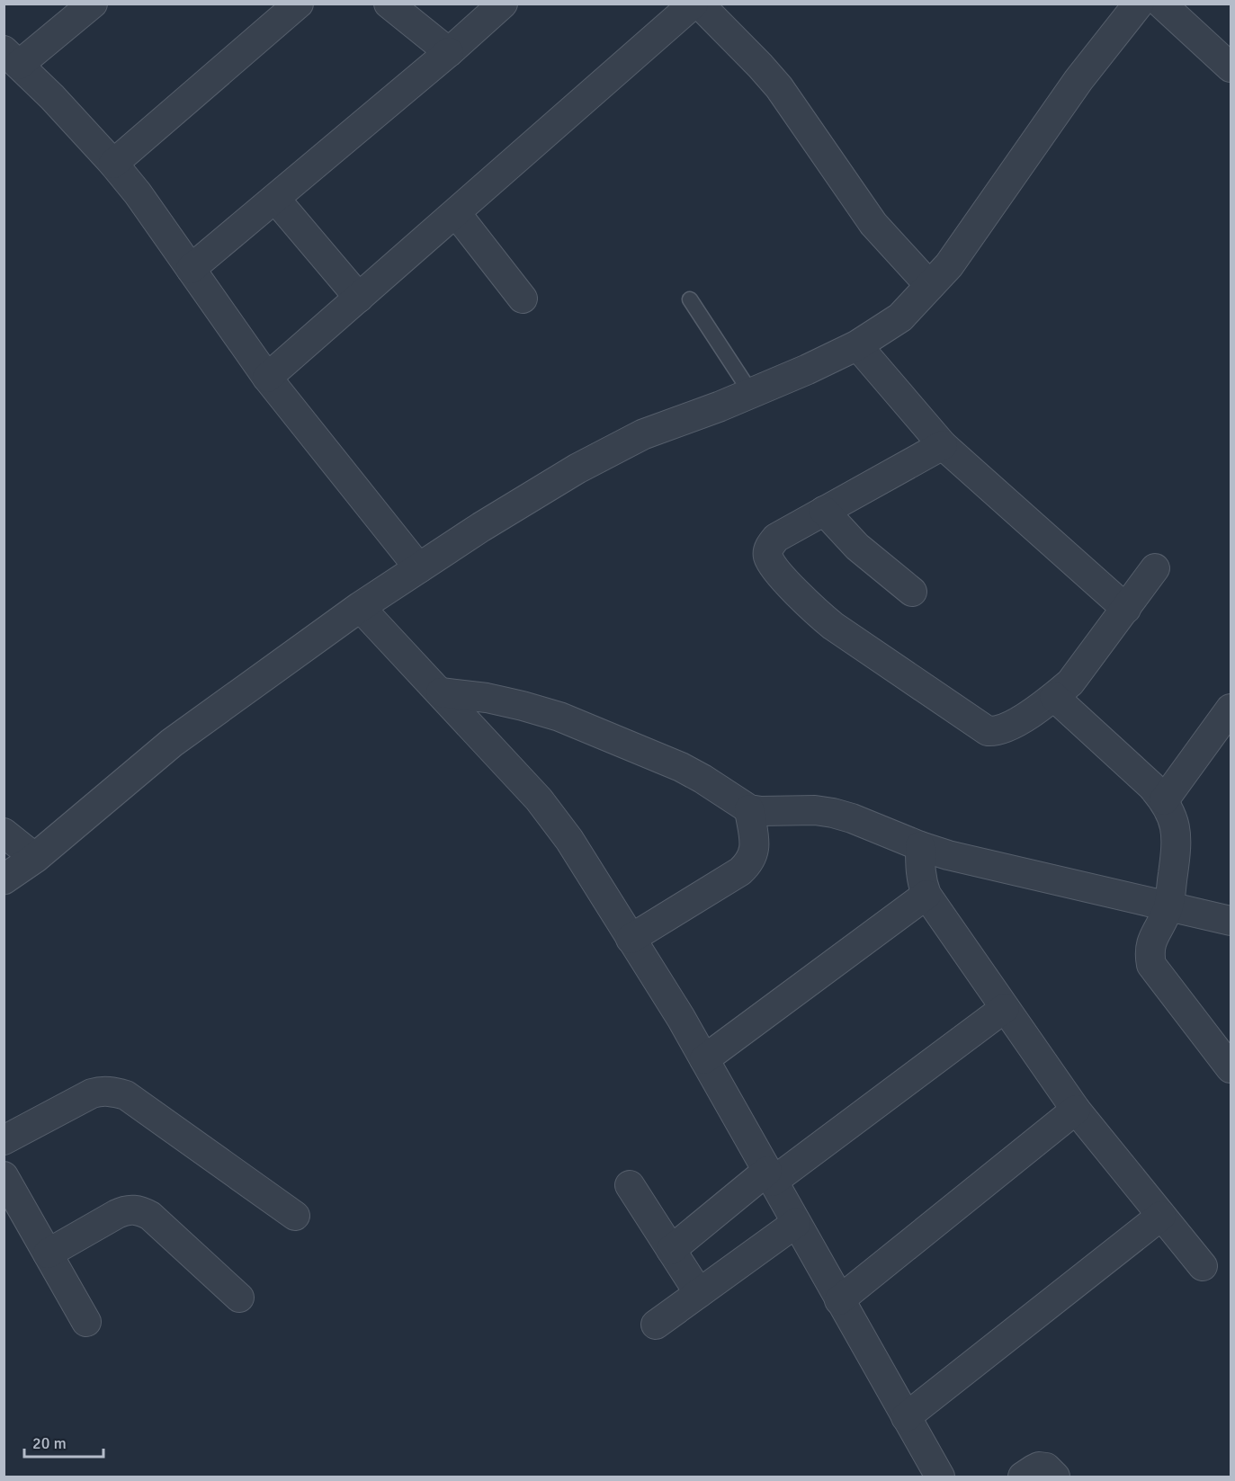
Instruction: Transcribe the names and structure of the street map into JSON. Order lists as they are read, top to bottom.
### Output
{
  "scale_bar": "20 m"
}
